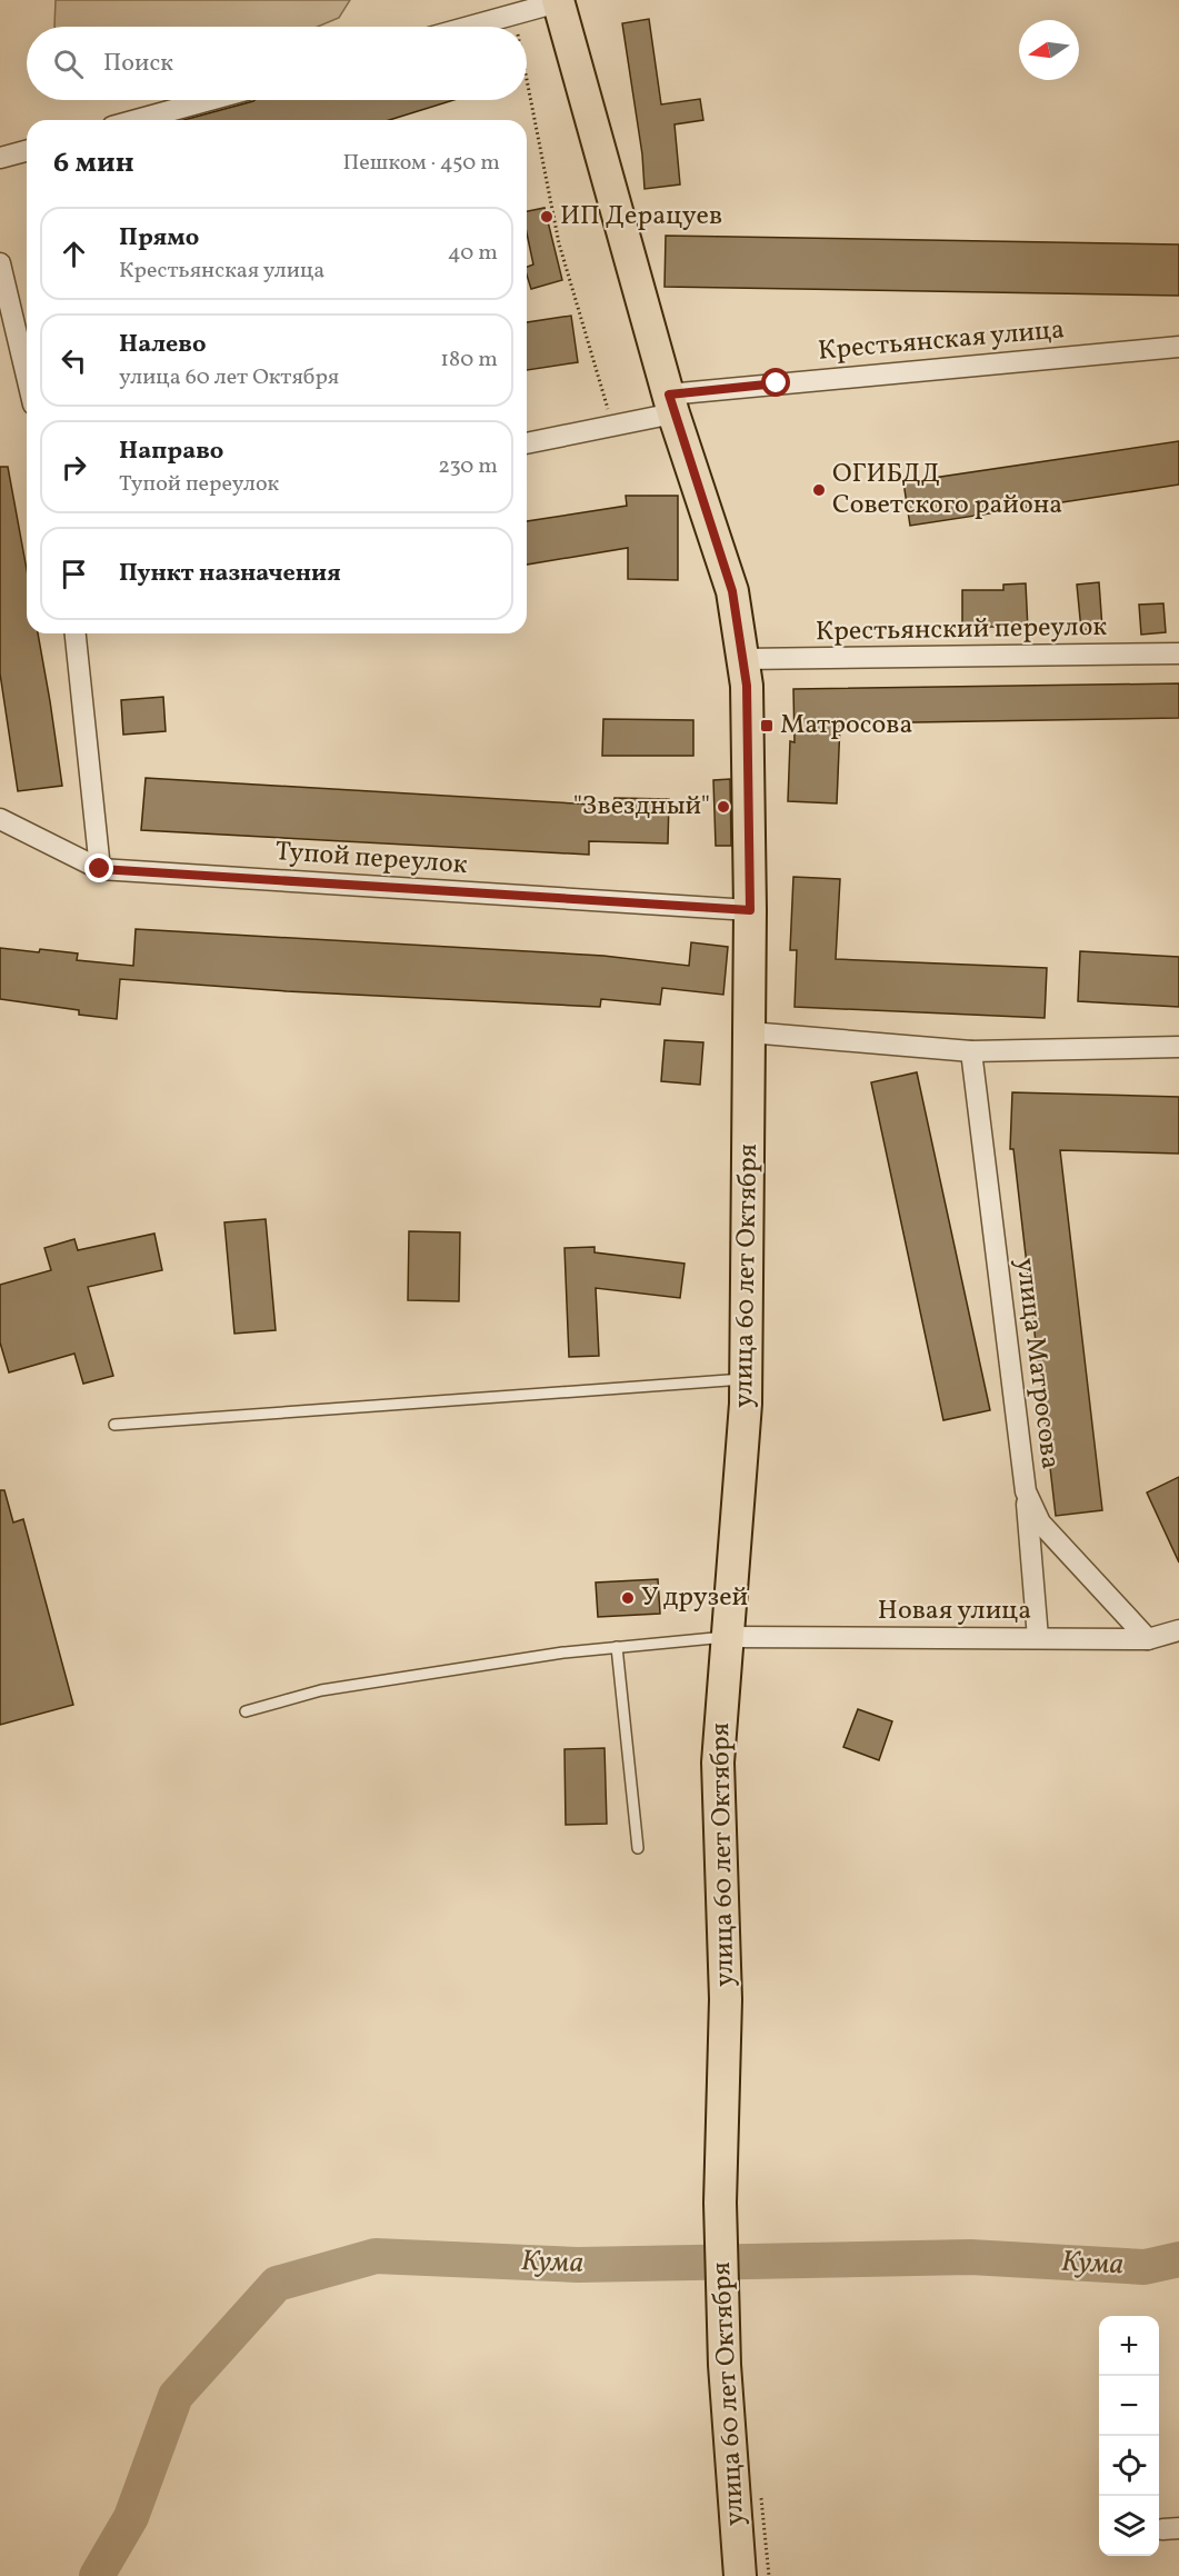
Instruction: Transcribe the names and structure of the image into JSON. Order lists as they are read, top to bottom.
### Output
{
  "streets": {
    "main road": ["улица 60 лет Октября"],
    "street": [
      "Крестьянская улица",
      "Крестьянский переулок",
      "Тупой переулок",
      "улица Матросова",
      "Новая улица"
    ]
  },
  "crossings": [
    ["Крестьянская улица", "улица 60 лет Октября"],
    ["Крестьянский переулок", "улица 60 лет Октября"],
    ["Тупой переулок", "улица 60 лет Октября"],
    ["улица 60 лет Октября", "Новая улица"],
    ["улица Матросова", "Новая улица"]
  ],
  "water": ["Кума"],
  "places": {
    "other": [
      "ИП Дерацуев",
      "ОГИБДД Советского района",
      "\"Звездный\"",
      "У друзей"
    ],
    "transit": ["Матросова"]
  },
  "north": "left",
  "page": {
    "search": "Поиск",
    "heading": ["6 мин", "Пешком · 450 m"],
    "list": [
      ["Прямо", "Крестьянская улица", "40 m"],
      ["Налево", "улица 60 лет Октября", "180 m"],
      ["Направо", "Тупой переулок", "230 m"],
      "Пункт назначения"
    ],
    "map_buttons": ["+", "−"]
  }
}
